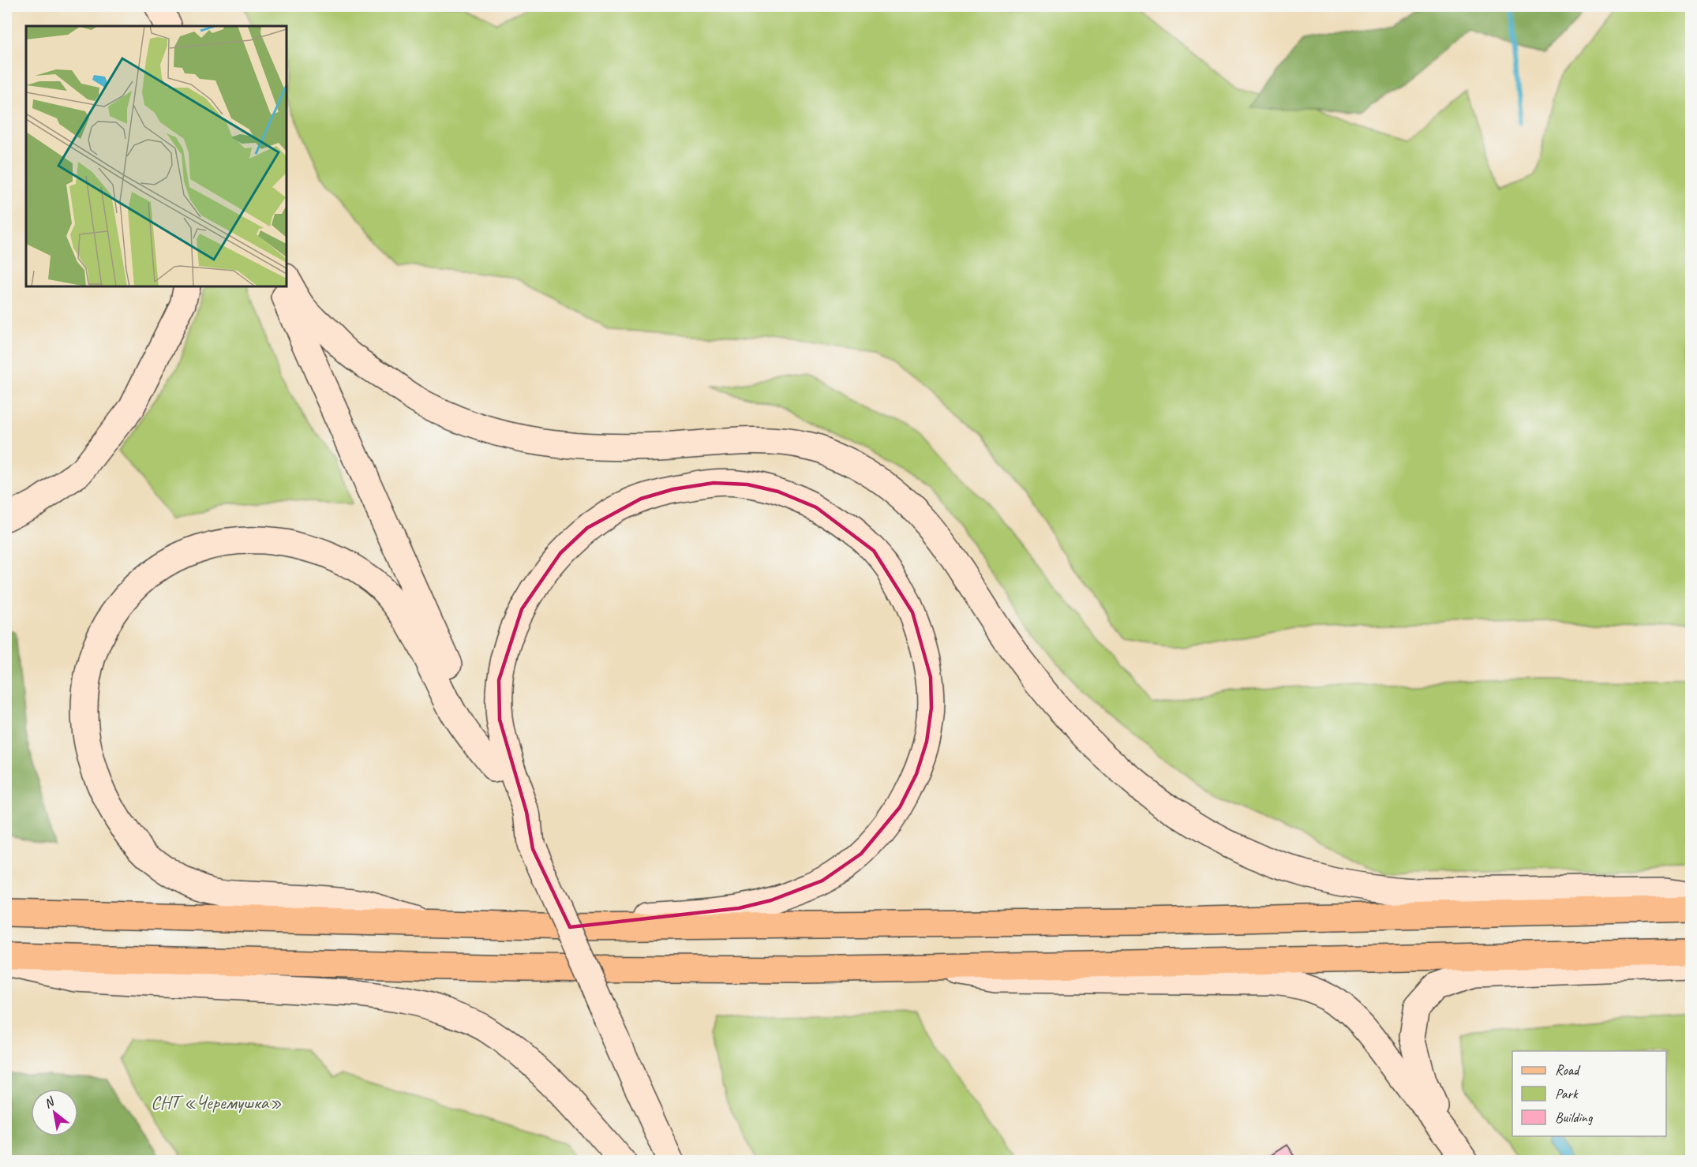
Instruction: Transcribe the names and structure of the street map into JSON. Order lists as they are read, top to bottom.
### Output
{
  "parks": ["СНТ «Черемушка»"],
  "legend": ["Road", "Park", "Building"],
  "north": "top left"
}
